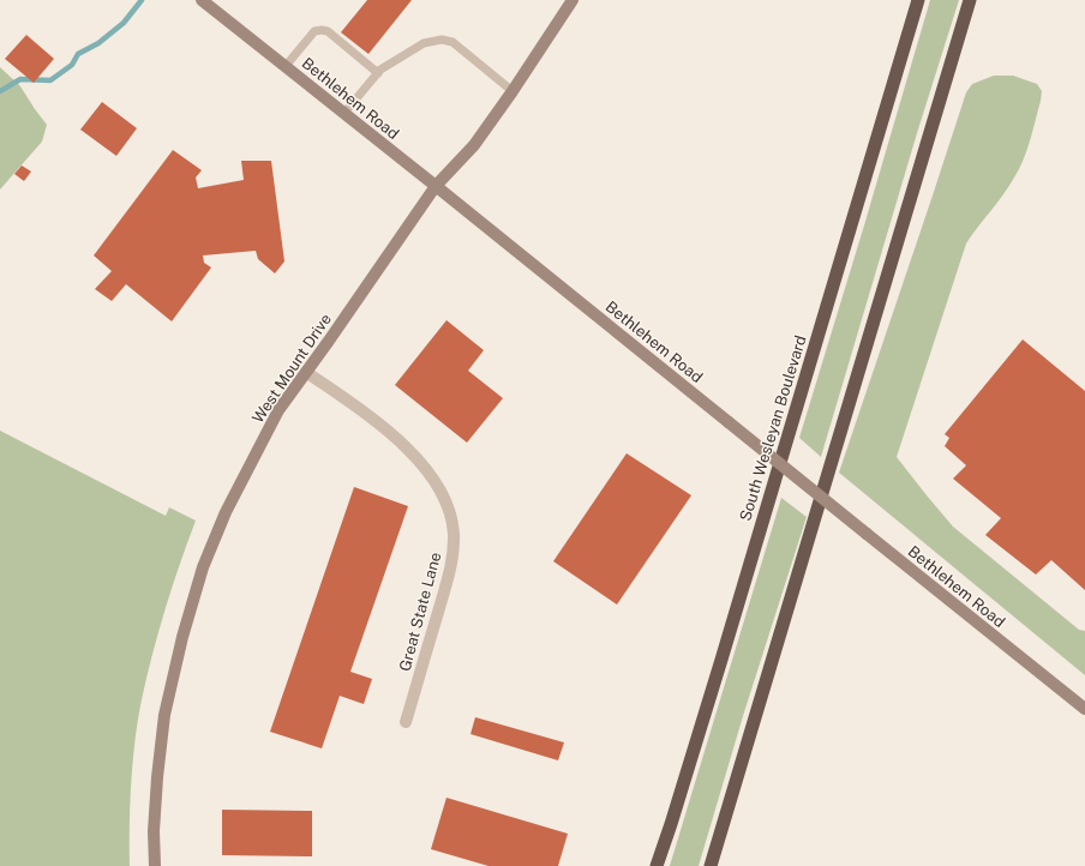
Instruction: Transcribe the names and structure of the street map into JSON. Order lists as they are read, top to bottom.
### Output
{
  "streets": {
    "highway": ["South Wesleyan Boulevard"],
    "main road": ["Bethlehem Road", "West Mount Drive"],
    "street": ["Great State Lane"]
  },
  "crossings": [
    ["Bethlehem Road", "West Mount Drive"],
    ["West Mount Drive", "Great State Lane"]
  ]
}
